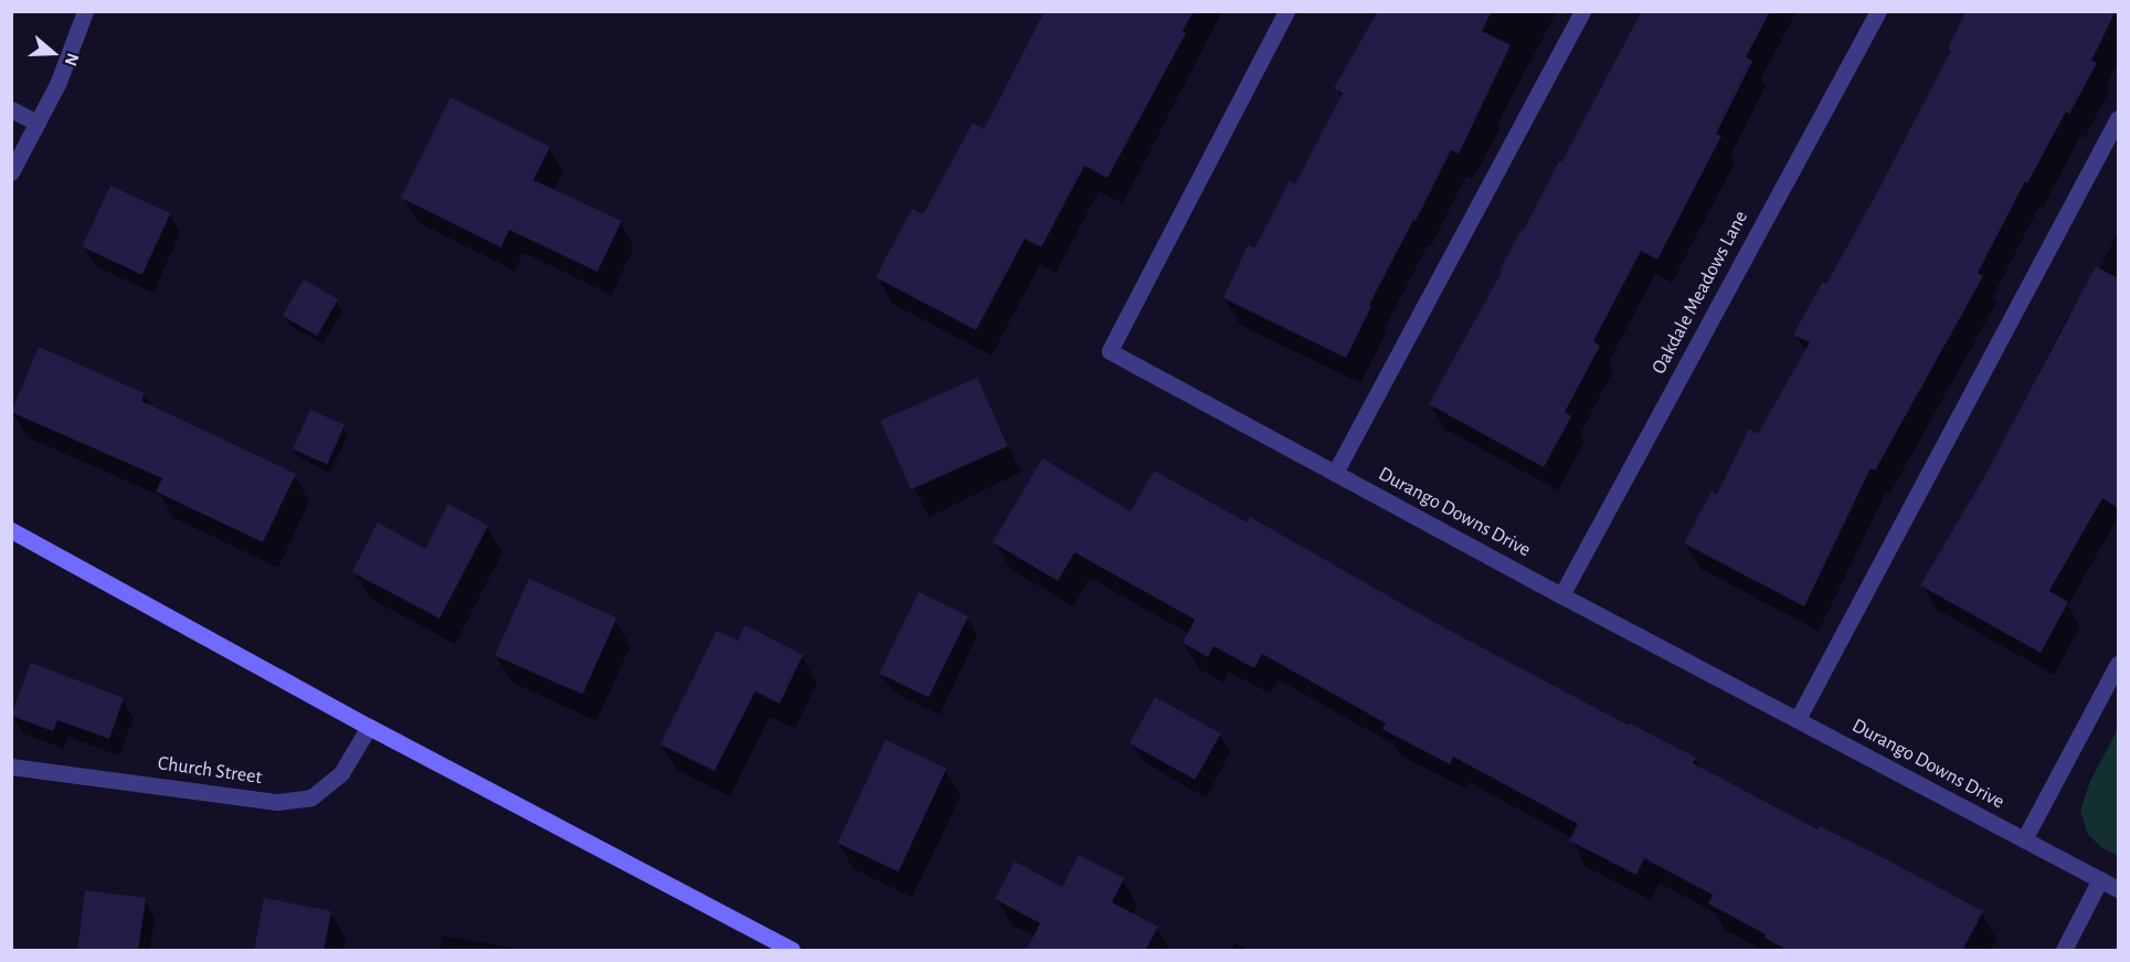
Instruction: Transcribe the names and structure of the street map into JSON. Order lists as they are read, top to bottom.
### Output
{
  "streets": {
    "street": ["Oakdale Meadows Lane", "Durango Downs Drive", "Church Street"]
  },
  "crossings": [
    ["Oakdale Meadows Lane", "Durango Downs Drive"]
  ],
  "north": "right"
}
